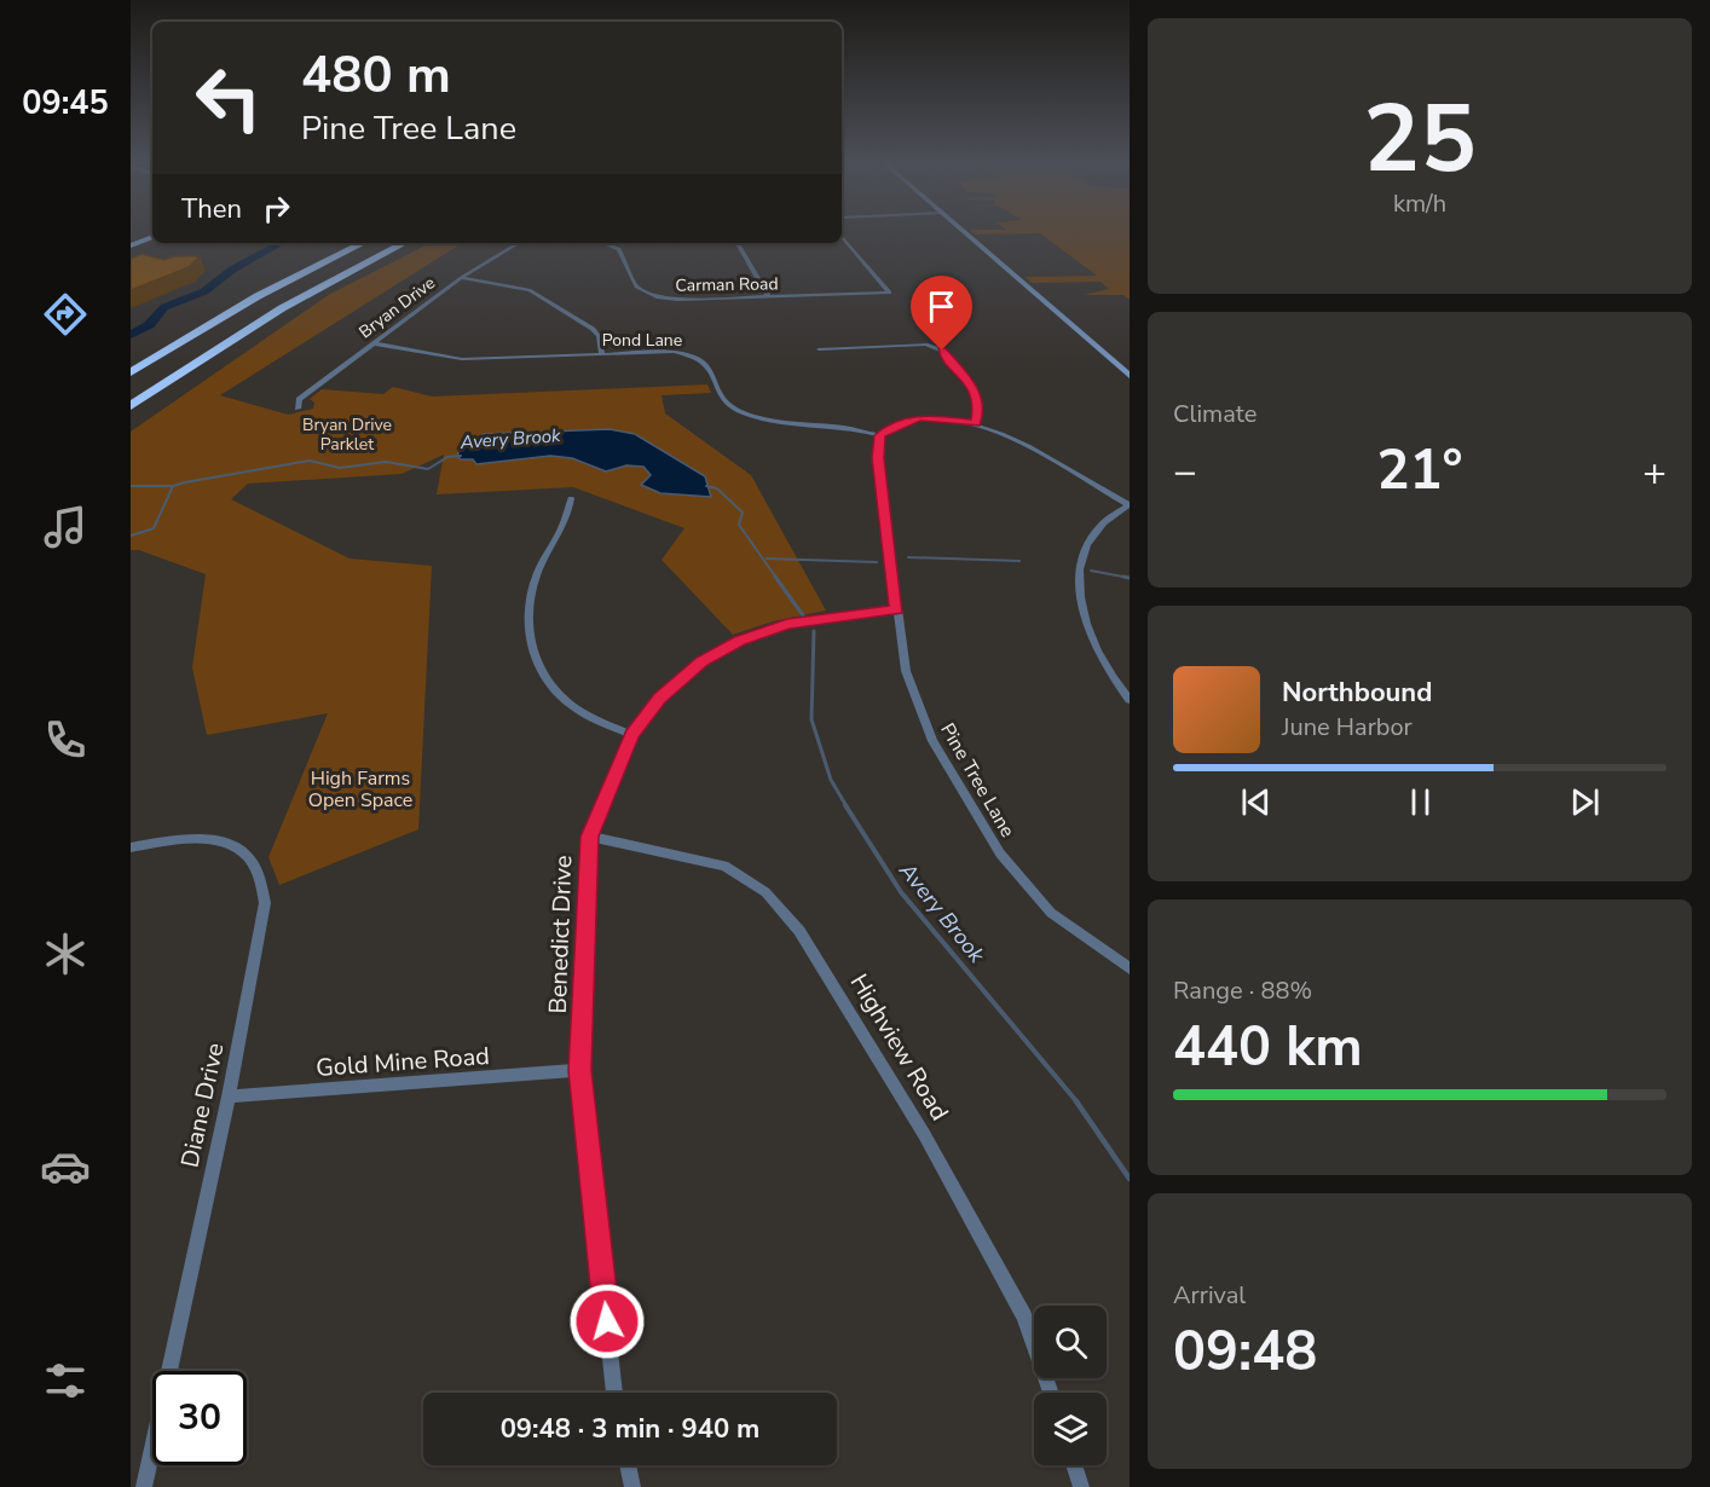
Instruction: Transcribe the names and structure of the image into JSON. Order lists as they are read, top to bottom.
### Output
{
  "streets": {
    "street": [
      "Carman Road",
      "Bryan Drive",
      "Pond Lane",
      "Pine Tree Lane",
      "Benedict Drive",
      "Highview Road",
      "Gold Mine Road",
      "Diane Drive"
    ]
  },
  "crossings": [
    ["Bryan Drive", "Pond Lane"],
    ["Pond Lane", "Pine Tree Lane"],
    ["Pine Tree Lane", "Benedict Drive"],
    ["Benedict Drive", "Highview Road"],
    ["Benedict Drive", "Gold Mine Road"],
    ["Gold Mine Road", "Diane Drive"]
  ],
  "water": ["Avery Brook"],
  "parks": ["Bryan Drive Parklet", "High Farms Open Space"],
  "page": {
    "tabs": "09:45",
    "tile": [
      ["25", "km/h"],
      "Climate",
      ["Range · 88%", "440 km"],
      ["Arrival", "09:48"]
    ],
    "turn": ["480 m", "Pine Tree Lane"],
    "then": "Then",
    "heat": ["−", "21°", "+"],
    "song": ["Northbound", "June Harbor"],
    "limit": "30",
    "trip": "09:48 · 3 min · 940 m"
  }
}
